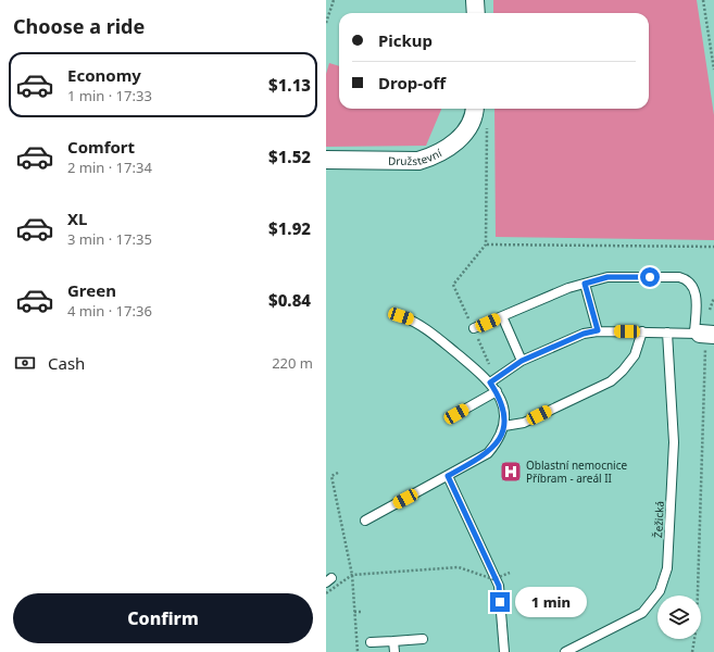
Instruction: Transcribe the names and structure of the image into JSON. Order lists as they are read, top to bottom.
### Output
{
  "streets": {
    "street": ["Družstevní"],
    "lane": ["Žežická"]
  },
  "places": {
    "hospital": ["Oblastní nemocnice Příbram - areál II"]
  },
  "page": {
    "heading": "Choose a ride",
    "banner": ["Pickup", "Drop-off"],
    "list": [
      {
        "name": "Economy",
        "note": "1 min · 17:33",
        "value": "$1.13"
      },
      {
        "name": "Comfort",
        "note": "2 min · 17:34",
        "value": "$1.52"
      },
      {
        "name": "XL",
        "note": "3 min · 17:35",
        "value": "$1.92"
      },
      {
        "name": "Green",
        "note": "4 min · 17:36",
        "value": "$0.84"
      }
    ],
    "pay": ["Cash", "220 m"],
    "buttons": "Confirm",
    "bubble": "1 min"
  }
}
